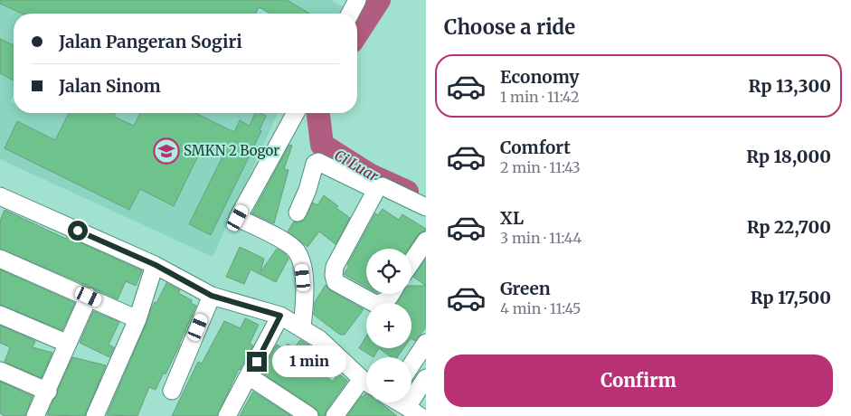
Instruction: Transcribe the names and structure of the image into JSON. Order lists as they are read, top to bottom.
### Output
{
  "water": ["Ci Luar"],
  "places": {
    "school or university": ["SMKN 2 Bogor"]
  },
  "page": {
    "heading": "Choose a ride",
    "banner": ["Jalan Pangeran Sogiri", "Jalan Sinom"],
    "list": [
      {
        "name": "Economy",
        "note": "1 min · 11:42",
        "value": "Rp 13,300"
      },
      {
        "name": "Comfort",
        "note": "2 min · 11:43",
        "value": "Rp 18,000"
      },
      {
        "name": "XL",
        "note": "3 min · 11:44",
        "value": "Rp 22,700"
      },
      {
        "name": "Green",
        "note": "4 min · 11:45",
        "value": "Rp 17,500"
      }
    ],
    "map_buttons": ["+", "−"],
    "bubble": "1 min",
    "buttons": "Confirm"
  }
}
